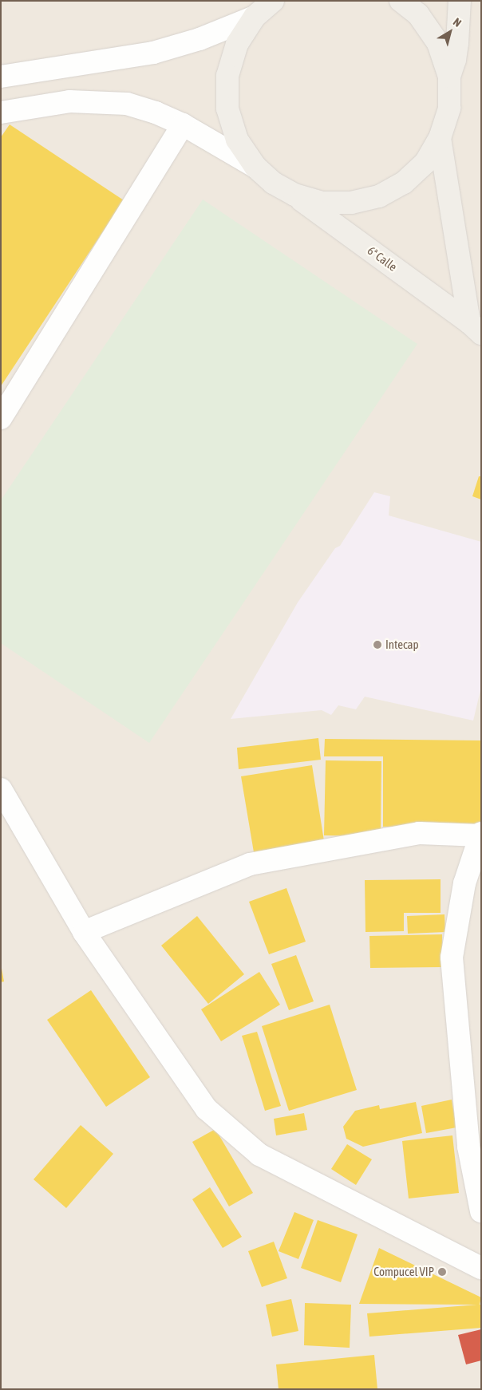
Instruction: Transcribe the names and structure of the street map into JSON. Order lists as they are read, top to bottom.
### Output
{
  "streets": {
    "main road": ["6ª Calle"]
  },
  "places": ["Intecap", "Compucel VIP"],
  "north": "top right"
}
